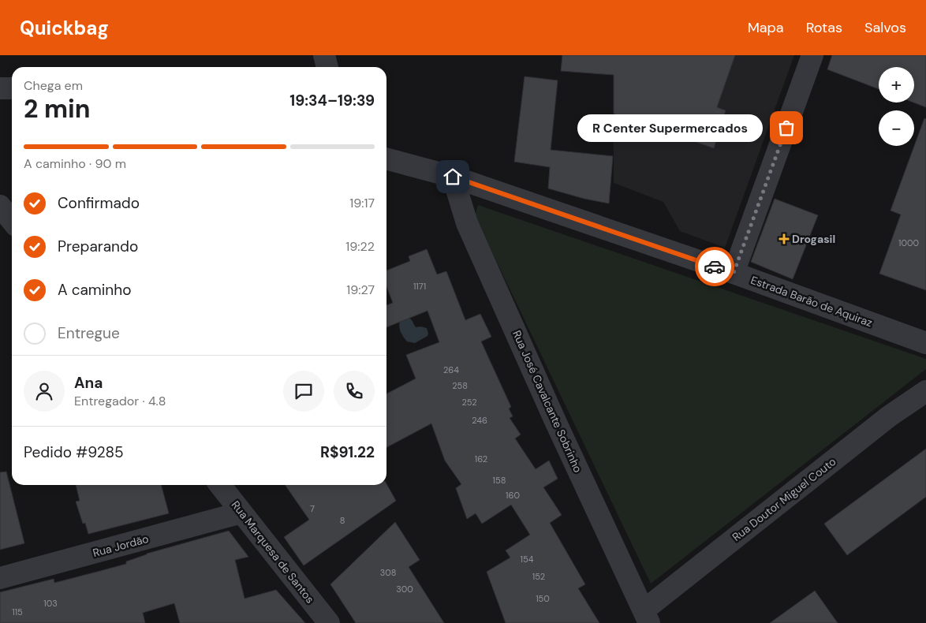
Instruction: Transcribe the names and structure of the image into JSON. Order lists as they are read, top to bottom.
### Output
{
  "streets": {
    "street": [
      "Estrada Barão de Aquiraz",
      "Rua José Cavalcante Sobrinho",
      "Rua Doutor Miguel Couto",
      "Rua Jordão",
      "Rua Marquesa de Santos"
    ]
  },
  "crossings": [
    ["Estrada Barão de Aquiraz", "Rua José Cavalcante Sobrinho"],
    ["Rua José Cavalcante Sobrinho", "Rua Doutor Miguel Couto"],
    ["Rua Jordão", "Rua Marquesa de Santos"]
  ],
  "places": {
    "other": ["R Center Supermercados"],
    "health": ["Drogasil"]
  },
  "house_numbers": [
    "1000",
    "1171",
    "264",
    "258",
    "252",
    "246",
    "162",
    "158",
    "160",
    "7",
    "8",
    "154",
    "308",
    "152",
    "300",
    "150",
    "103",
    "115"
  ],
  "page": {
    "header": "Quickbag",
    "nav": ["Mapa", "Rotas", "Salvos"],
    "map_buttons": ["+", "−"],
    "heading": ["2 min", "Chega em", "19:34–19:39"],
    "panel": [
      "Ana",
      "Entregador · 4.8",
      "Pedido #9285",
      "R$91.22"
    ],
    "bubble": "R Center Supermercados",
    "bar": "A caminho · 90 m",
    "list": [
      ["Confirmado", "19:17"],
      ["Preparando", "19:22"],
      ["A caminho", "19:27"],
      "Entregue"
    ]
  }
}
